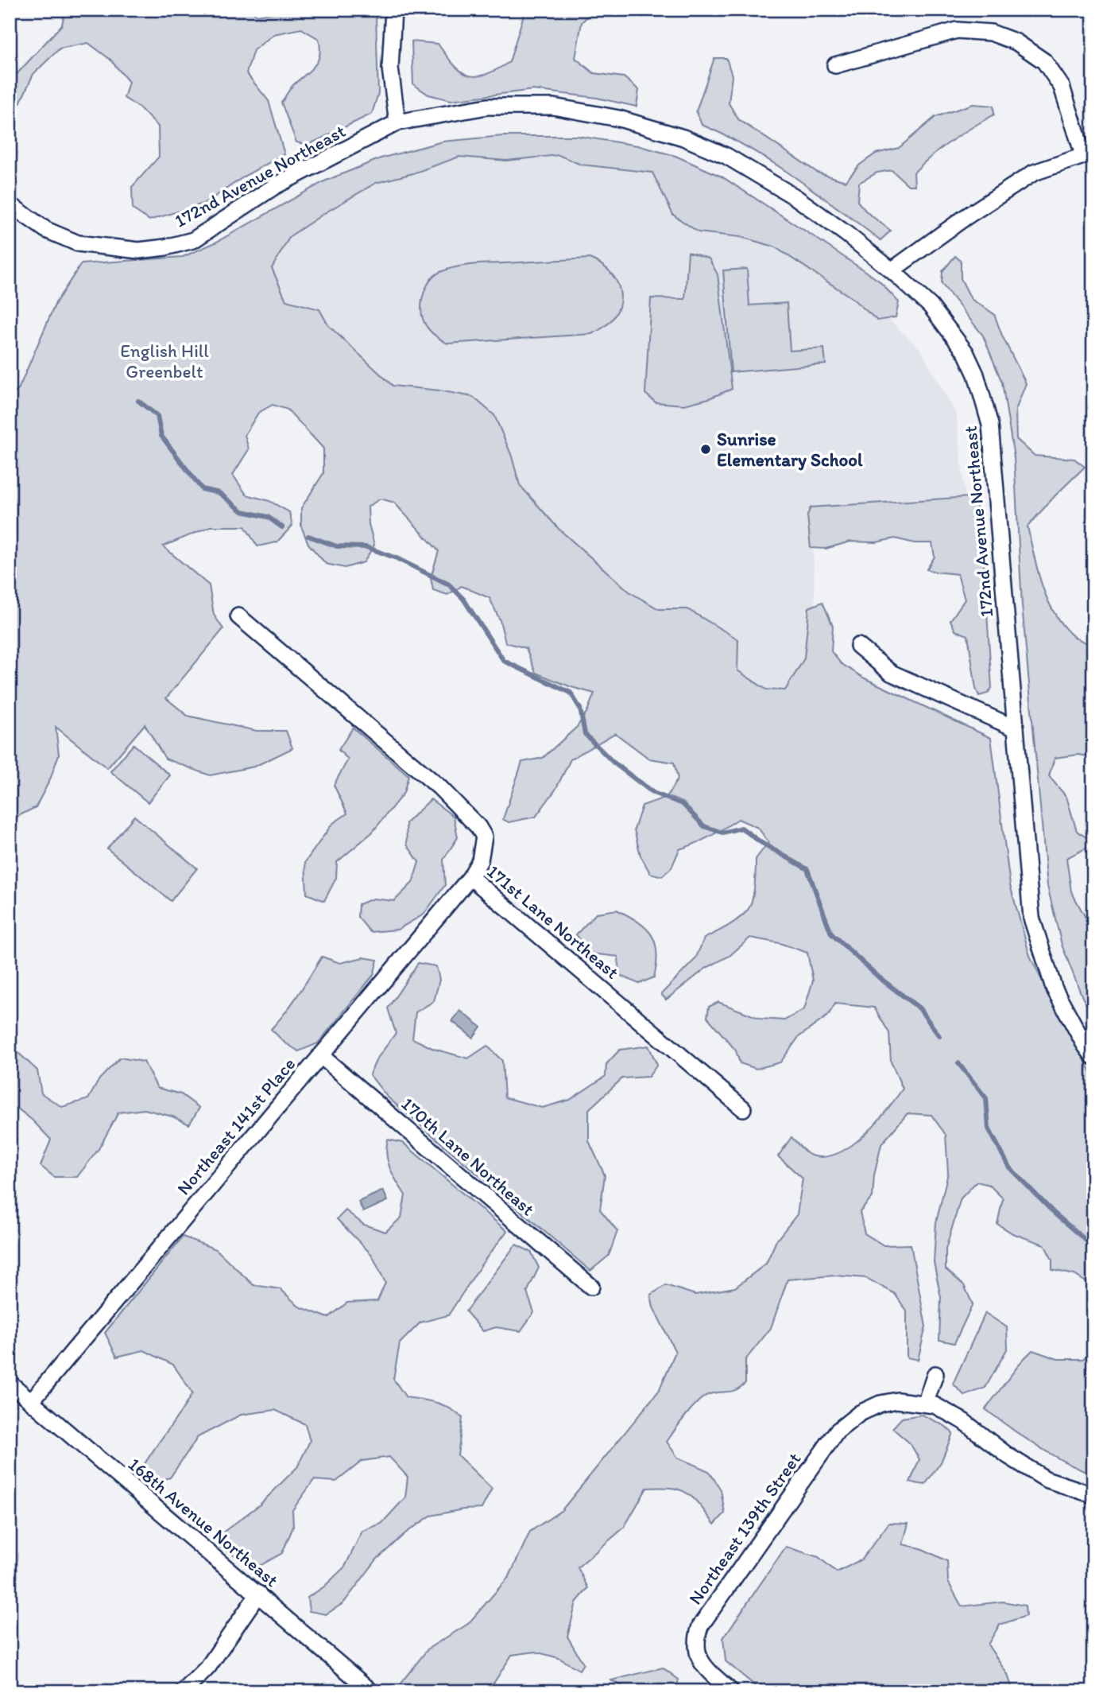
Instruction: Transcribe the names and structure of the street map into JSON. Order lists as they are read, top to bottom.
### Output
{
  "streets": {
    "street": [
      "172nd Avenue Northeast",
      "171st Lane Northeast",
      "Northeast 141st Place",
      "170th Lane Northeast",
      "168th Avenue Northeast",
      "Northeast 139th Street"
    ]
  },
  "crossings": [
    ["171st Lane Northeast", "Northeast 141st Place"],
    ["Northeast 141st Place", "170th Lane Northeast"],
    ["Northeast 141st Place", "168th Avenue Northeast"]
  ],
  "parks": ["English Hill Greenbelt"],
  "places": ["Sunrise Elementary School"]
}
